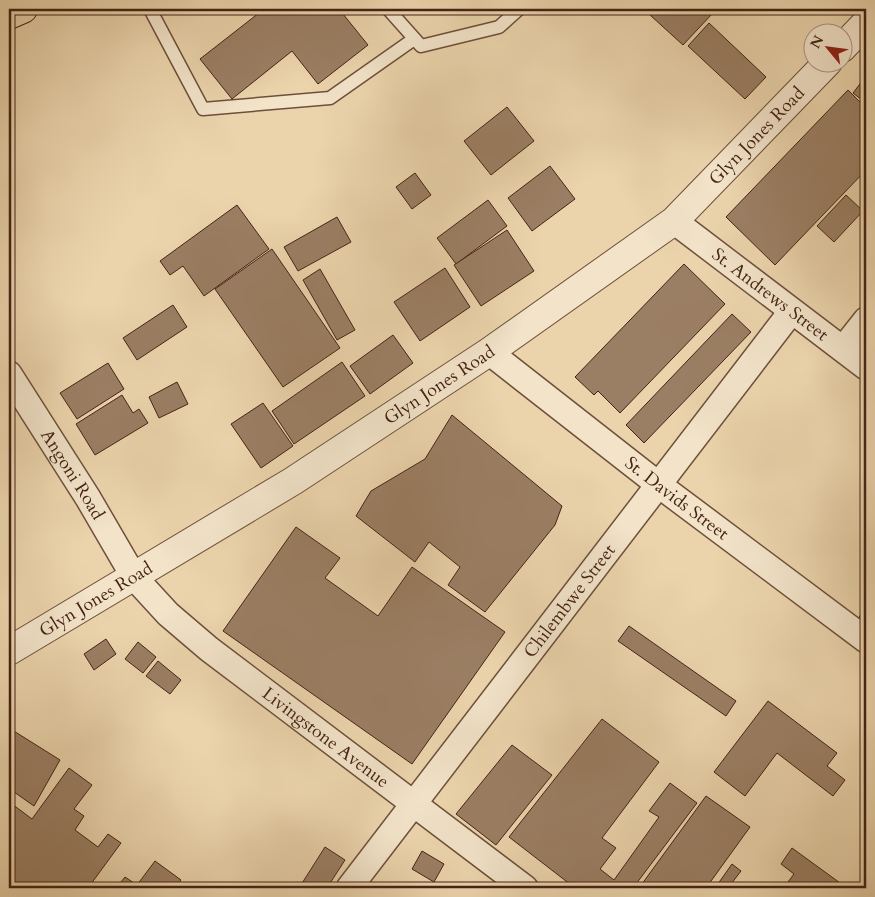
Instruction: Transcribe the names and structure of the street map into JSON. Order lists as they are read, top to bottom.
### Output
{
  "streets": {
    "street": [
      "Glyn Jones Road",
      "St. Andrews Street",
      "Angoni Road",
      "St. Davids Street",
      "Chilembwe Street",
      "Livingstone Avenue"
    ]
  },
  "crossings": [
    ["Glyn Jones Road", "St. Andrews Street"],
    ["Glyn Jones Road", "Angoni Road"],
    ["Glyn Jones Road", "St. Davids Street"],
    ["Glyn Jones Road", "Livingstone Avenue"],
    ["St. Andrews Street", "Chilembwe Street"],
    ["Angoni Road", "Livingstone Avenue"],
    ["St. Davids Street", "Chilembwe Street"],
    ["Chilembwe Street", "Livingstone Avenue"]
  ],
  "north": "top left"
}
